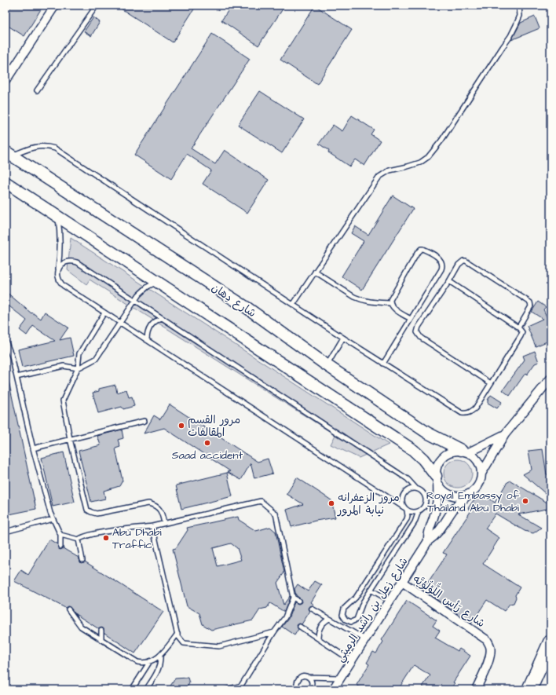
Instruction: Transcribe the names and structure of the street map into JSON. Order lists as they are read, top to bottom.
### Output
{
  "streets": {
    "street": ["شارع دِهان", "شارع رَأس اللُّؤلُؤيَّه", "شارع زعل بن راشد الرميثي"]
  },
  "crossings": [
    ["شارع دِهان", "شارع زعل بن راشد الرميثي"],
    ["شارع رَأس اللُّؤلُؤيَّه", "شارع زعل بن راشد الرميثي"]
  ],
  "places": [
    "مرور القسم المقالفات",
    "Saad accident",
    "Royal Embassy of Thailand Abu Dhabi",
    "مرور الزعفرانه نيابة المرور",
    "Abu Dhabi Traffic"
  ]
}
